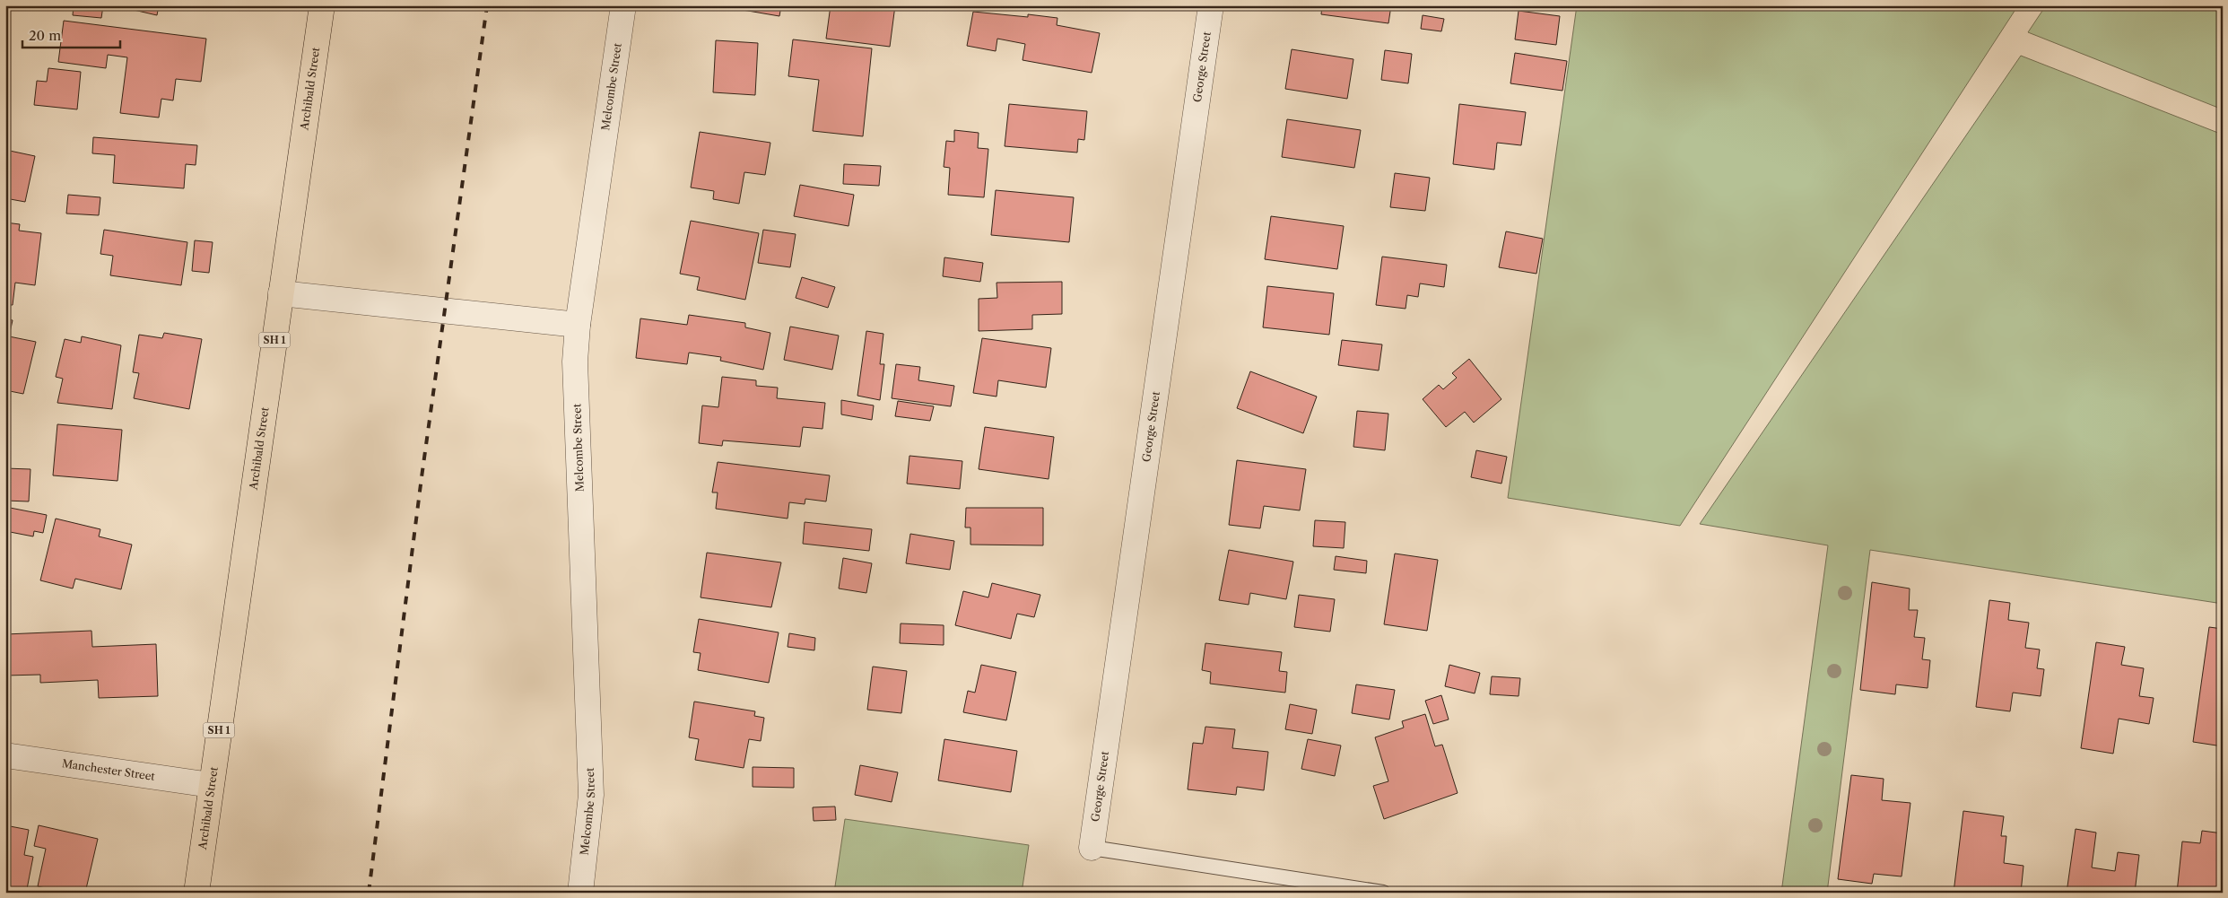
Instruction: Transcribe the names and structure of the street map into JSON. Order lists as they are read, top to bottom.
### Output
{
  "streets": {
    "highway": ["Archibald Street", "SH 1"],
    "street": ["George Street", "Melcombe Street", "Manchester Street"]
  },
  "crossings": [
    ["Archibald Street", "Manchester Street"]
  ],
  "scale_bar": "20 m"
}
